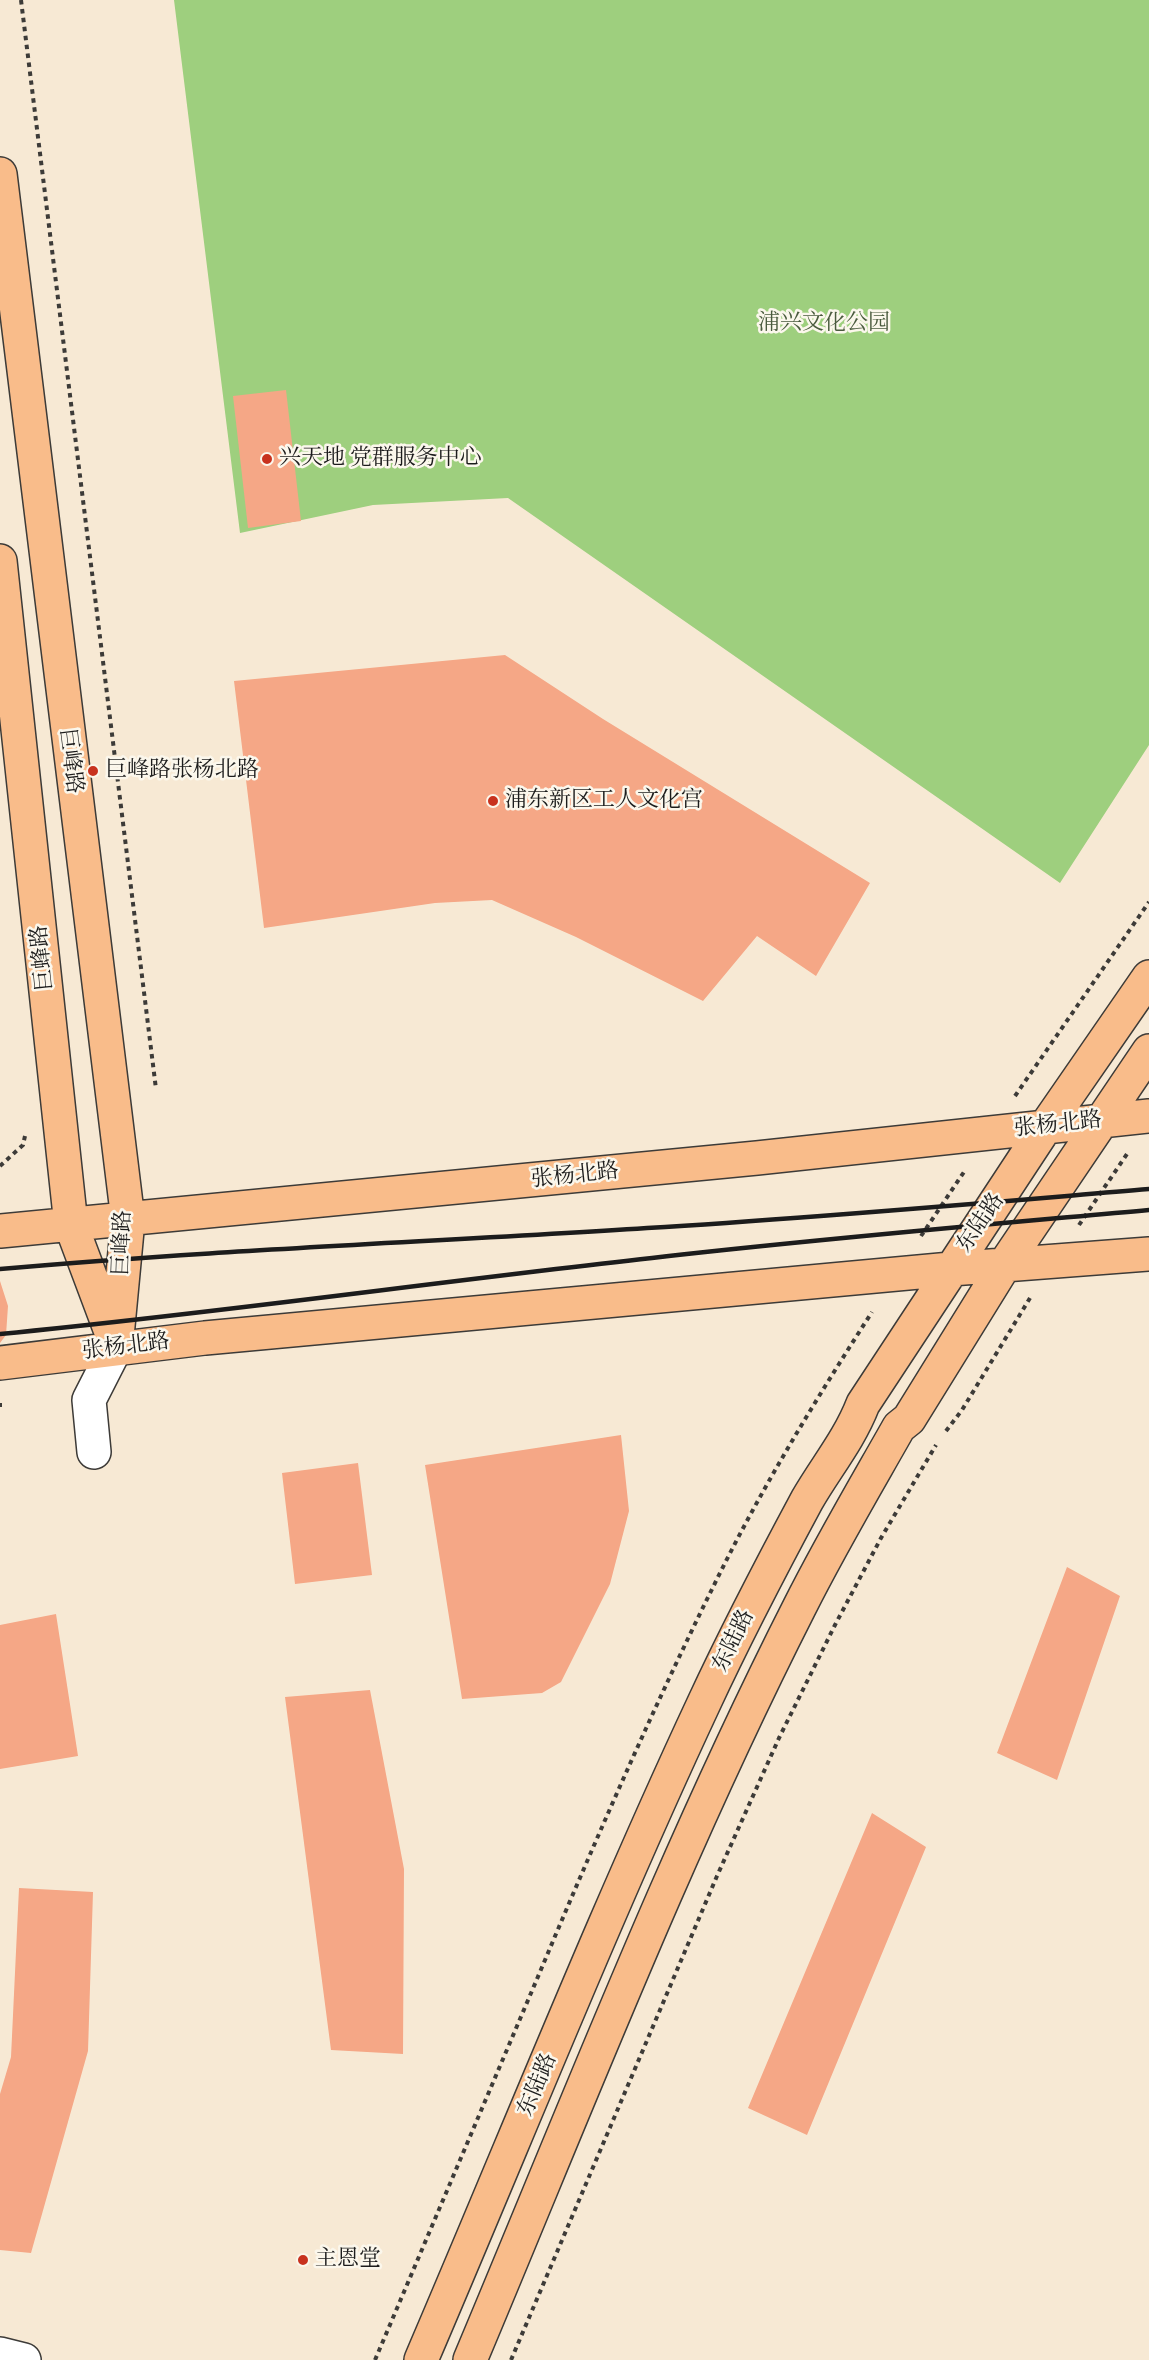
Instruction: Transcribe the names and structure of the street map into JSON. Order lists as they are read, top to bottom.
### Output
{
  "streets": {
    "main road": [
      "巨峰路",
      "巨蜂路",
      "张杨北路",
      "东陆路"
    ]
  },
  "crossings": [
    ["巨峰路", "巨蜂路"],
    ["巨峰路", "张杨北路"],
    ["巨蜂路", "张杨北路"],
    ["张杨北路", "东陆路"]
  ],
  "parks": ["浦兴文化公园"],
  "places": [
    "兴天地 党群服务中心",
    "巨峰路张杨北路",
    "浦东新区工人文化宫",
    "主恩堂"
  ]
}
